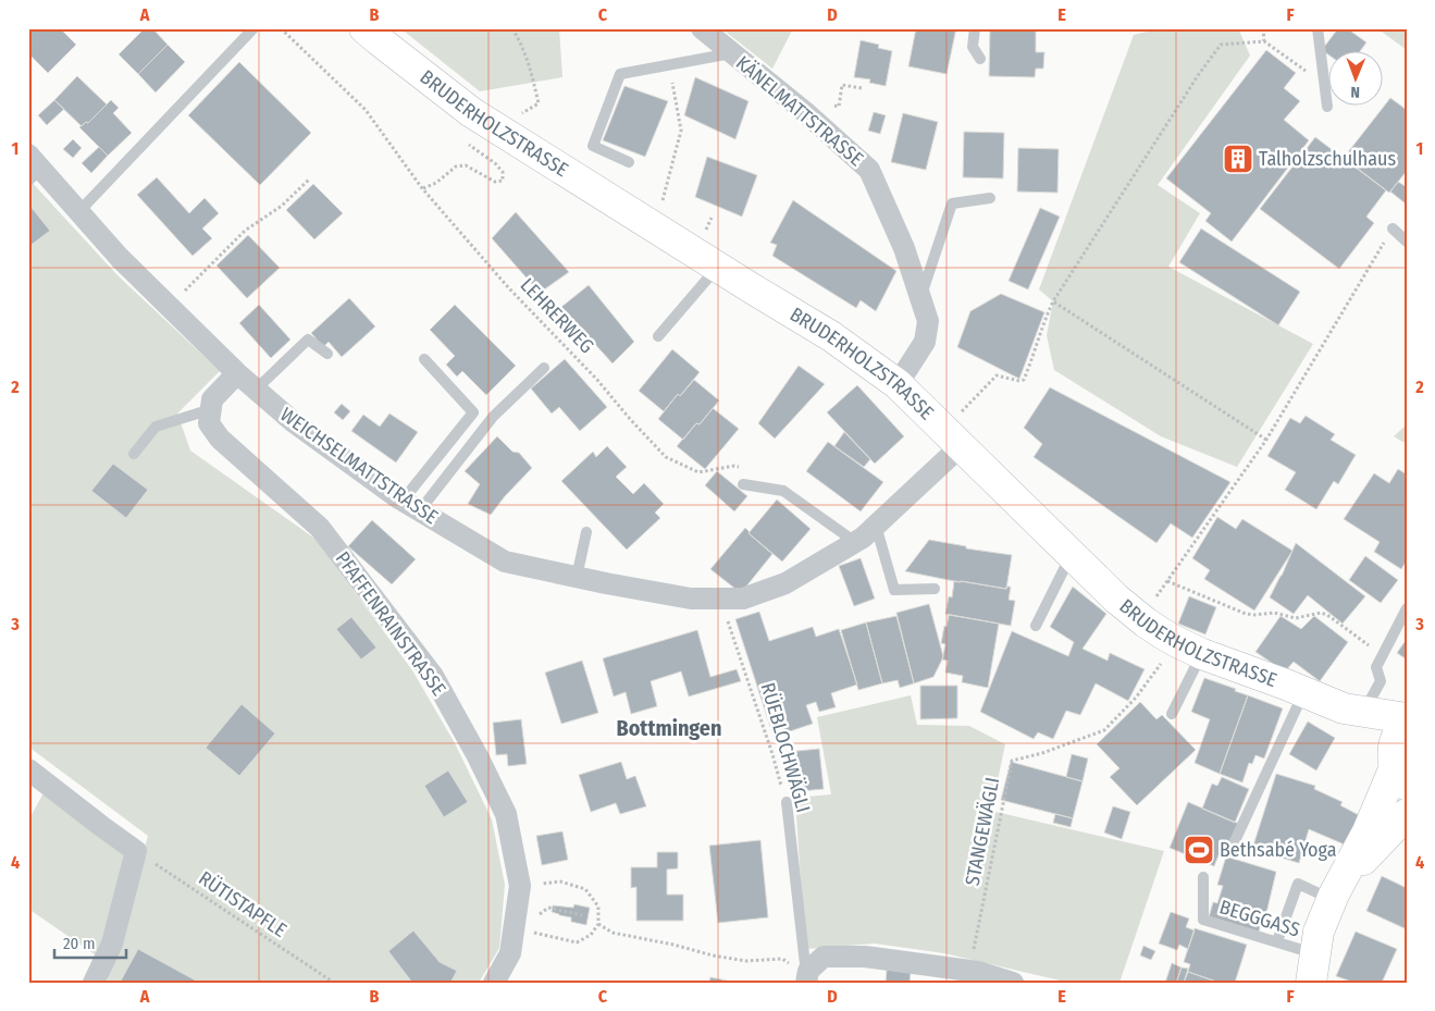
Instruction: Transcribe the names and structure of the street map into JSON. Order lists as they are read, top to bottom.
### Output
{
  "streets": {
    "main road": ["BRUDERHOLZSTRASSE"],
    "street": ["KÄNELMATTSTRASSE", "WEICHSELMATTSTRASSE", "PFAFFENRAINSTRASSE"],
    "lane": ["RÜEBLOCHWÄGLI", "BEGGGASS"],
    "path": ["LEHRERWEG", "STANGEWÄGLI", "RÜTISTAPFLE"]
  },
  "crossings": [
    ["KÄNELMATTSTRASSE", "BRUDERHOLZSTRASSE"],
    ["BRUDERHOLZSTRASSE", "WEICHSELMATTSTRASSE"],
    ["WEICHSELMATTSTRASSE", "RÜEBLOCHWÄGLI"]
  ],
  "districts": ["Bottmingen"],
  "places": {
    "building": ["Talholzschulhaus"],
    "sports": ["Bethsabé Yoga"]
  },
  "scale_bar": "20 m",
  "north": "bottom",
  "grid": {
    "columns": [
      "A",
      "B",
      "C",
      "D",
      "E",
      "F"
    ],
    "rows": [
      "1",
      "2",
      "3",
      "4"
    ]
  }
}
